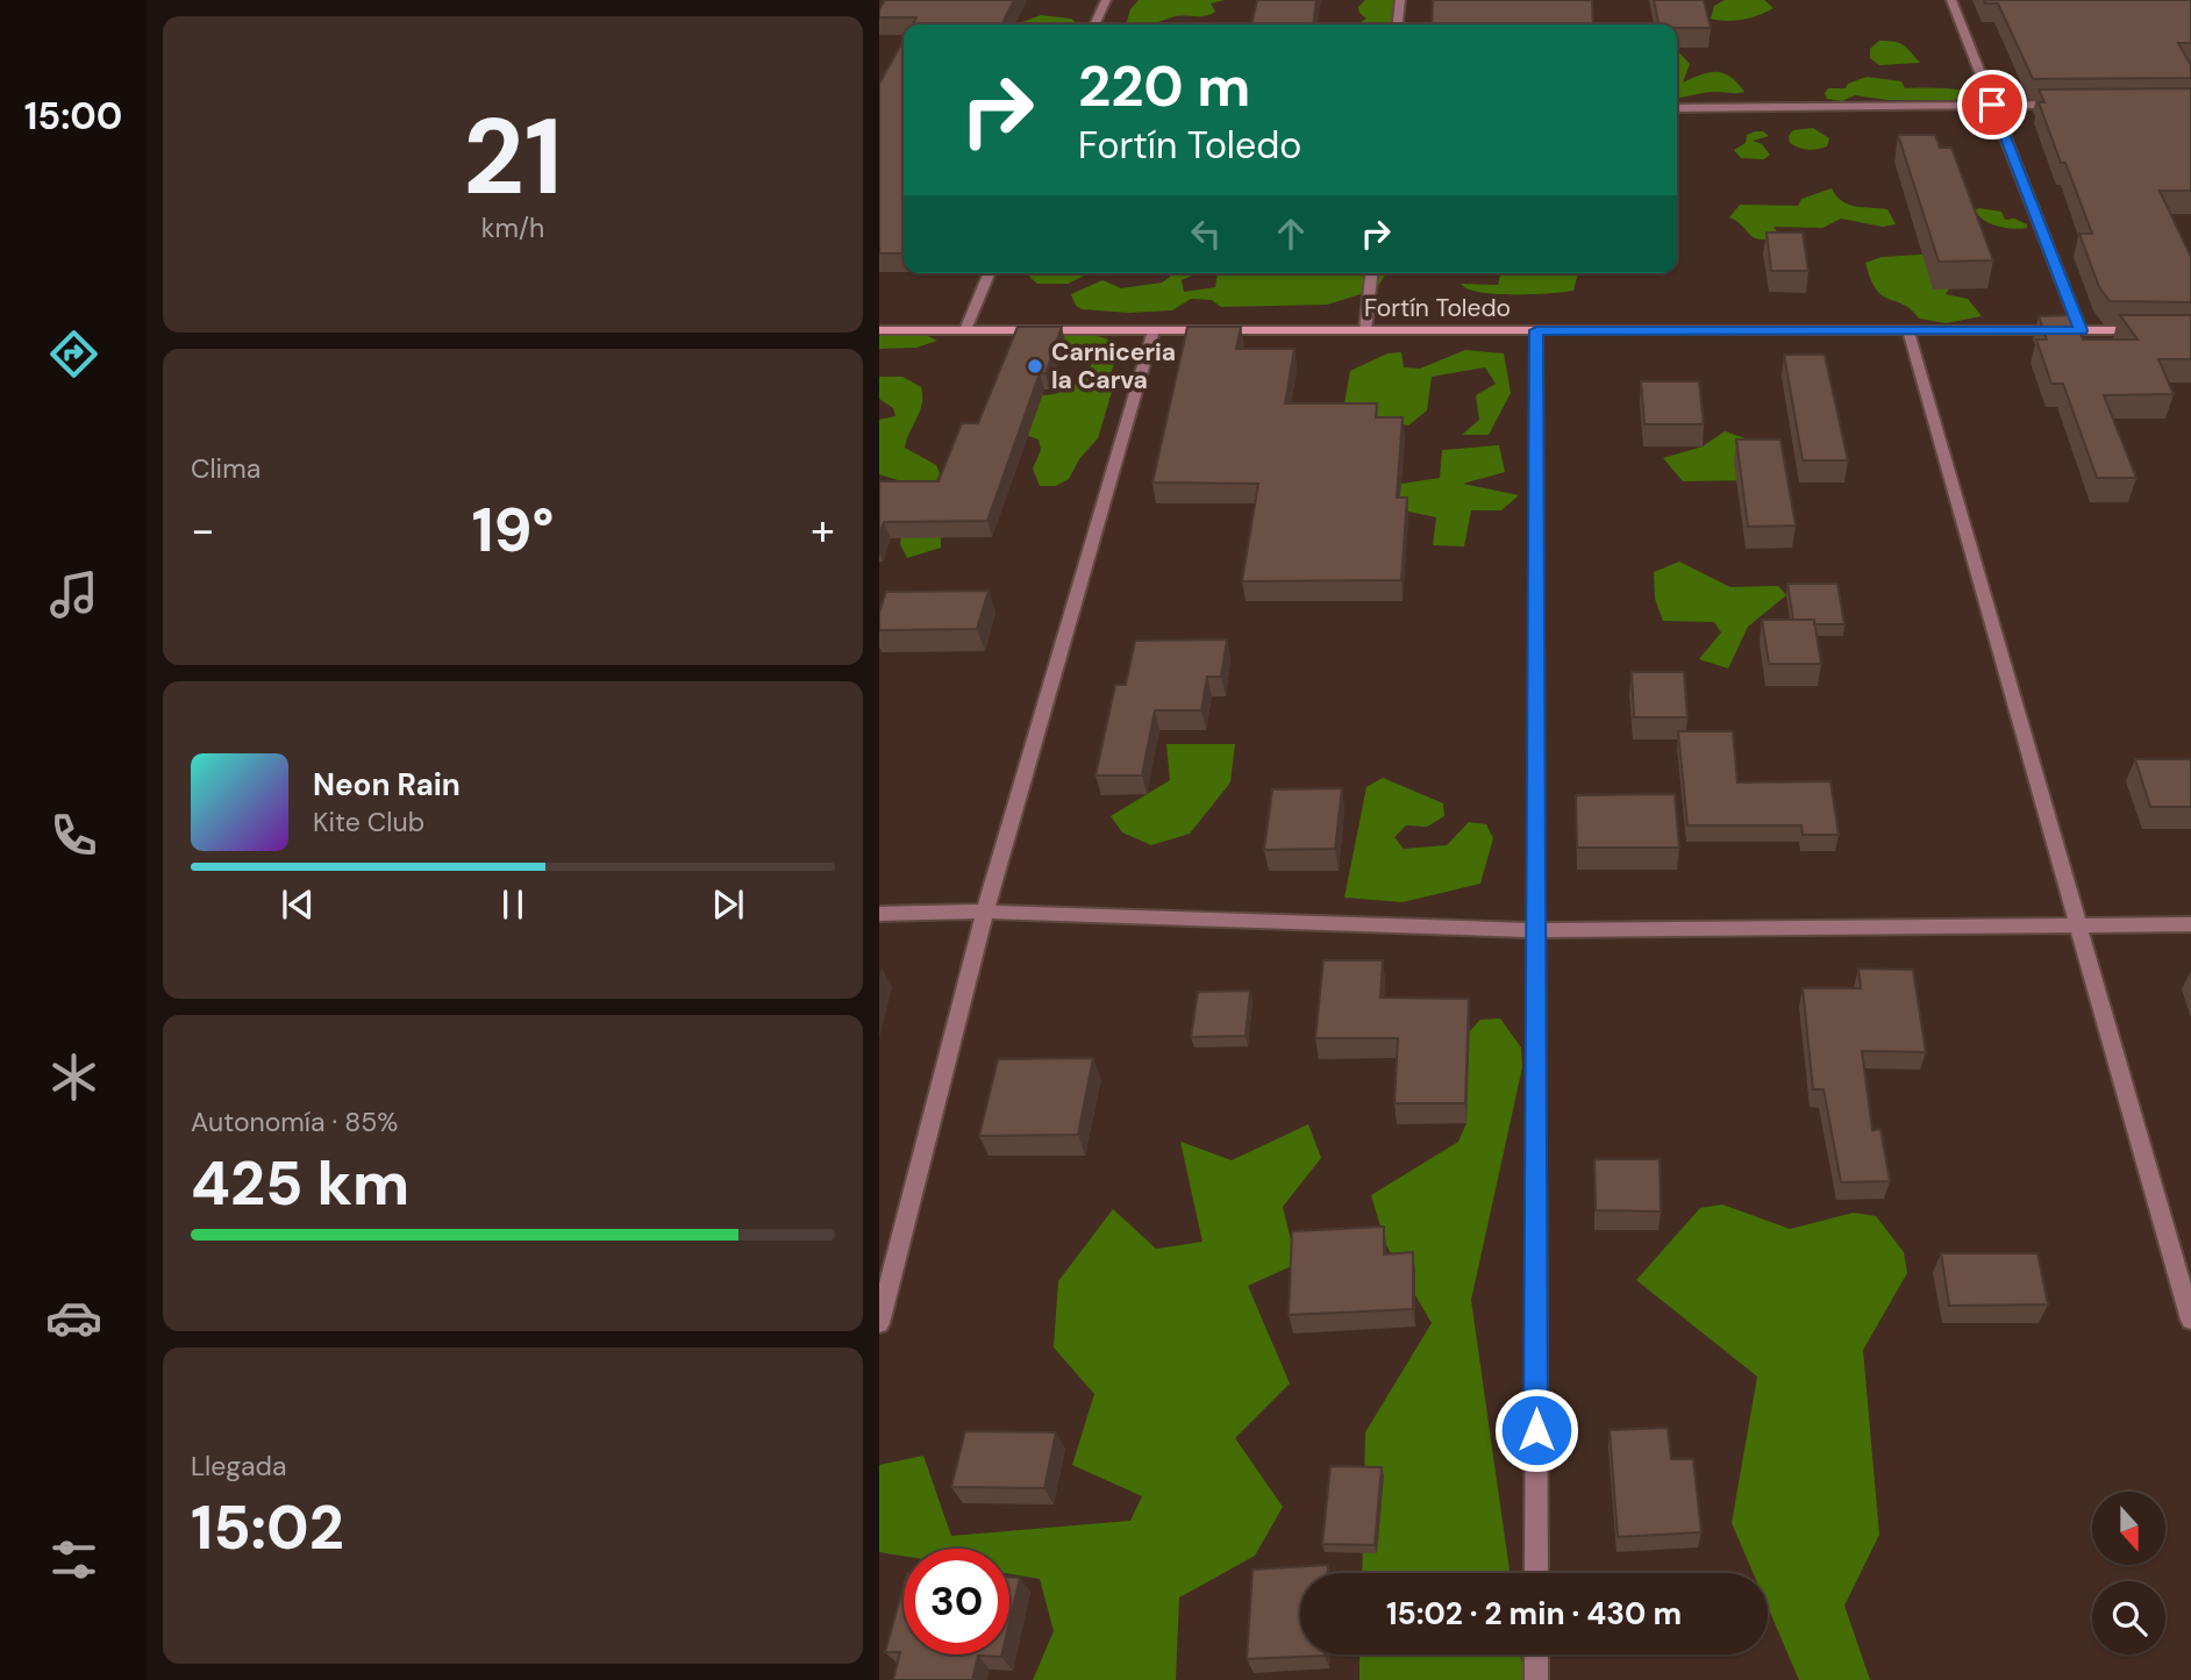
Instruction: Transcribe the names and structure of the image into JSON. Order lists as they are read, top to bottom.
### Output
{
  "streets": {
    "street": ["Fortín Toledo"]
  },
  "places": ["Carniceria la Carva"],
  "north": "bottom",
  "page": {
    "tabs": "15:00",
    "tile": [
      ["21", "km/h"],
      "Clima",
      ["Autonomía · 85%", "425 km"],
      ["Llegada", "15:02"]
    ],
    "turn": ["220 m", "Fortín Toledo"],
    "heat": ["−", "19°", "+"],
    "song": ["Neon Rain", "Kite Club"],
    "limit": "30",
    "trip": "15:02 · 2 min · 430 m"
  }
}
